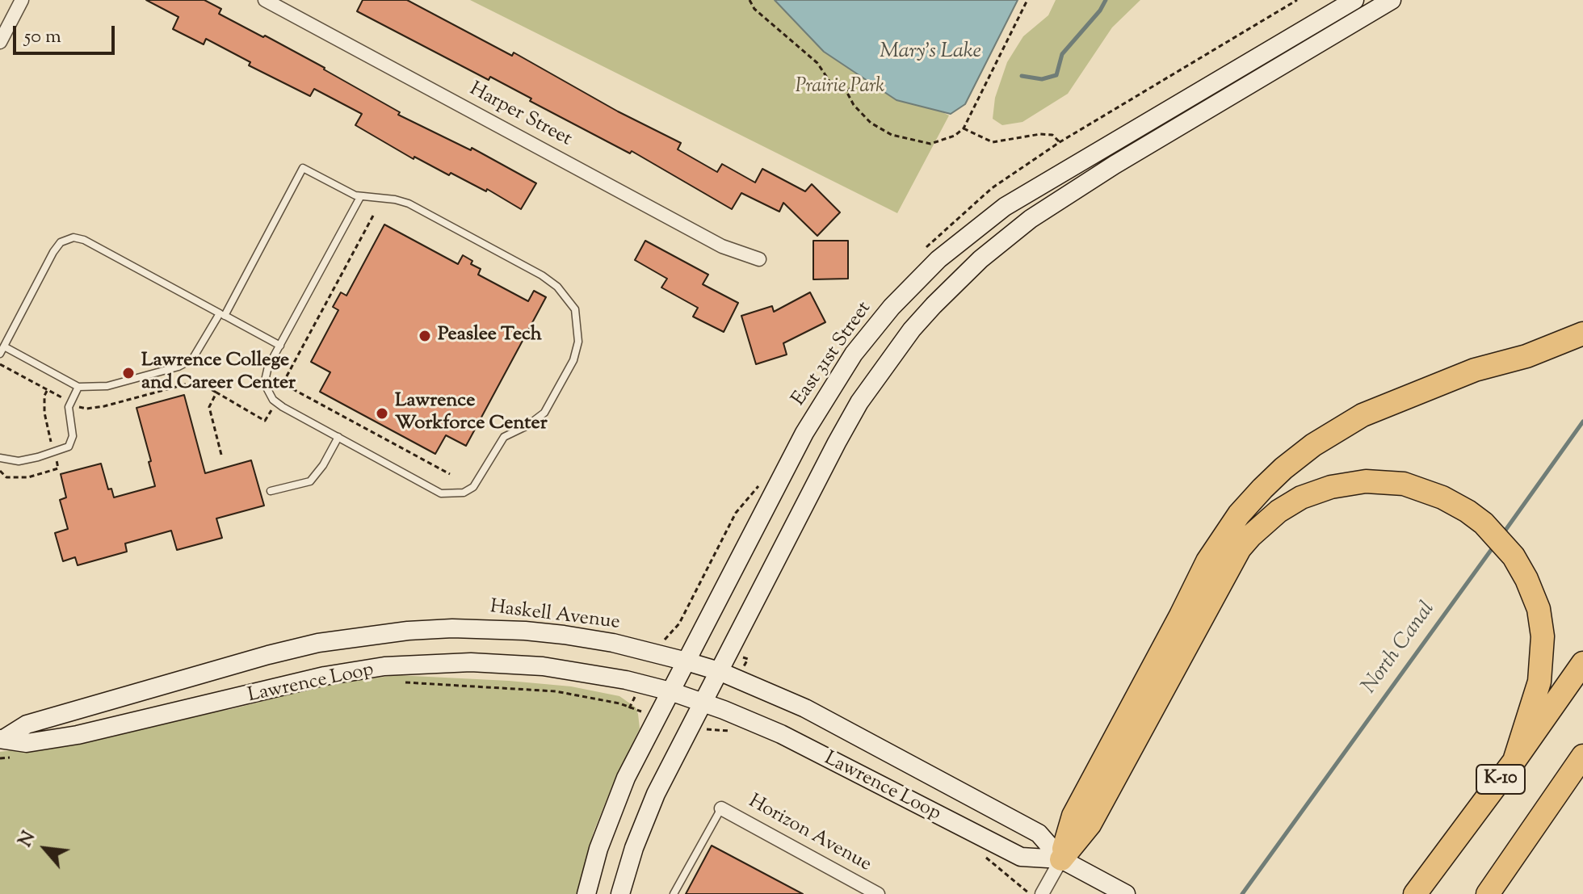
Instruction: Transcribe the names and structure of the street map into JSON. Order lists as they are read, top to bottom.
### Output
{
  "streets": {
    "highway": ["K-10"],
    "main road": ["East 31st Street", "Haskell Avenue"],
    "street": ["Harper Street", "Horizon Avenue"],
    "path": ["Lawrence Loop"]
  },
  "crossings": [
    ["East 31st Street", "Haskell Avenue"]
  ],
  "water": ["Mary's Lake", "North Canal"],
  "parks": ["Prairie Park"],
  "places": ["Peaslee Tech", "Lawrence College and Career Center", "Lawrence Workforce Center"],
  "scale_bar": "50 m",
  "north": "top left"
}
